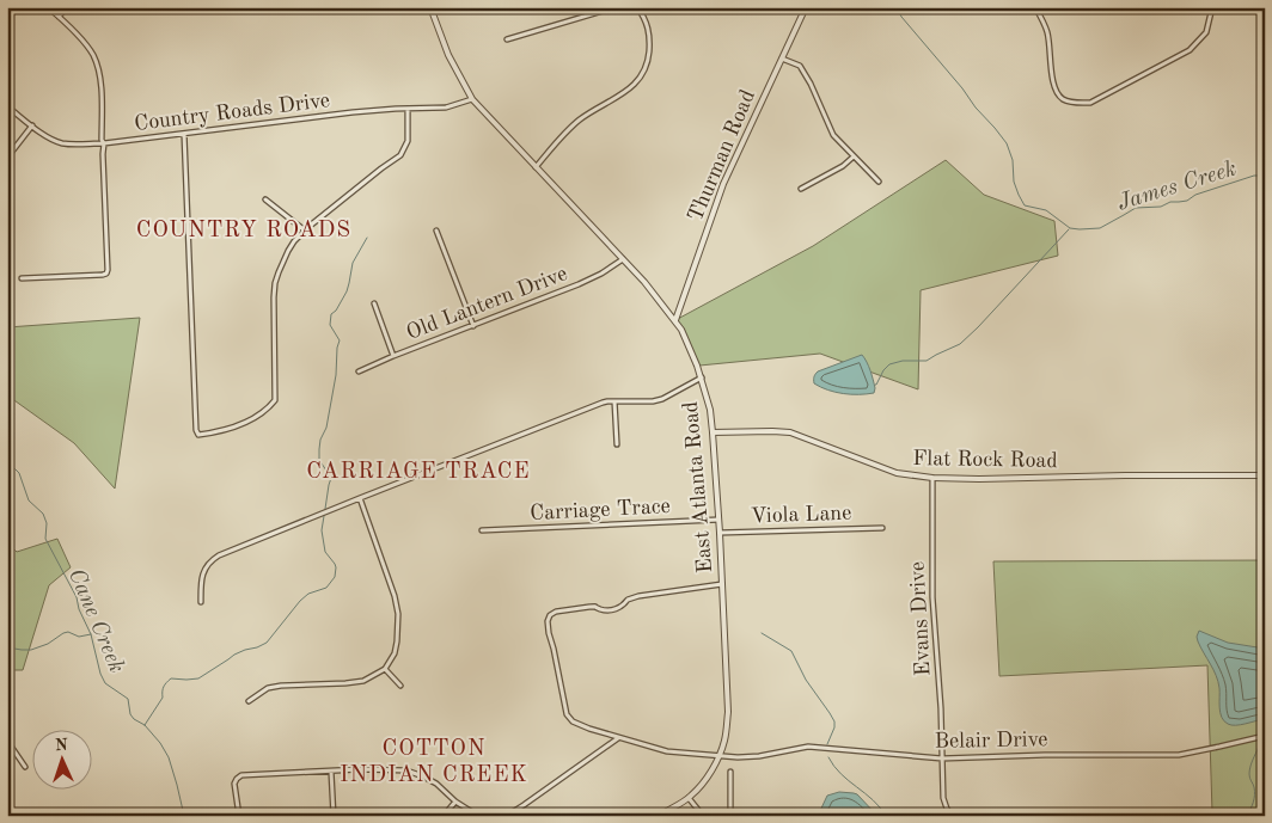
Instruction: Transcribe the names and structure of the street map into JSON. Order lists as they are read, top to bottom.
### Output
{
  "streets": {
    "street": [
      "Country Roads Drive",
      "Thurman Road",
      "Old Lantern Drive",
      "Flat Rock Road",
      "East Atlanta Road",
      "Carriage Trace",
      "Viola Lane",
      "Evans Drive",
      "Belair Drive"
    ]
  },
  "crossings": [
    ["Country Roads Drive", "East Atlanta Road"],
    ["Thurman Road", "East Atlanta Road"],
    ["Old Lantern Drive", "East Atlanta Road"],
    ["Flat Rock Road", "East Atlanta Road"],
    ["Flat Rock Road", "Evans Drive"],
    ["East Atlanta Road", "Carriage Trace"],
    ["East Atlanta Road", "Viola Lane"],
    ["East Atlanta Road", "Belair Drive"],
    ["Evans Drive", "Belair Drive"]
  ],
  "districts": ["COUNTRY ROADS", "CARRIAGE TRACE", "COTTON INDIAN CREEK"],
  "water": ["James Creek", "Cane Creek"],
  "north": "top"
}
